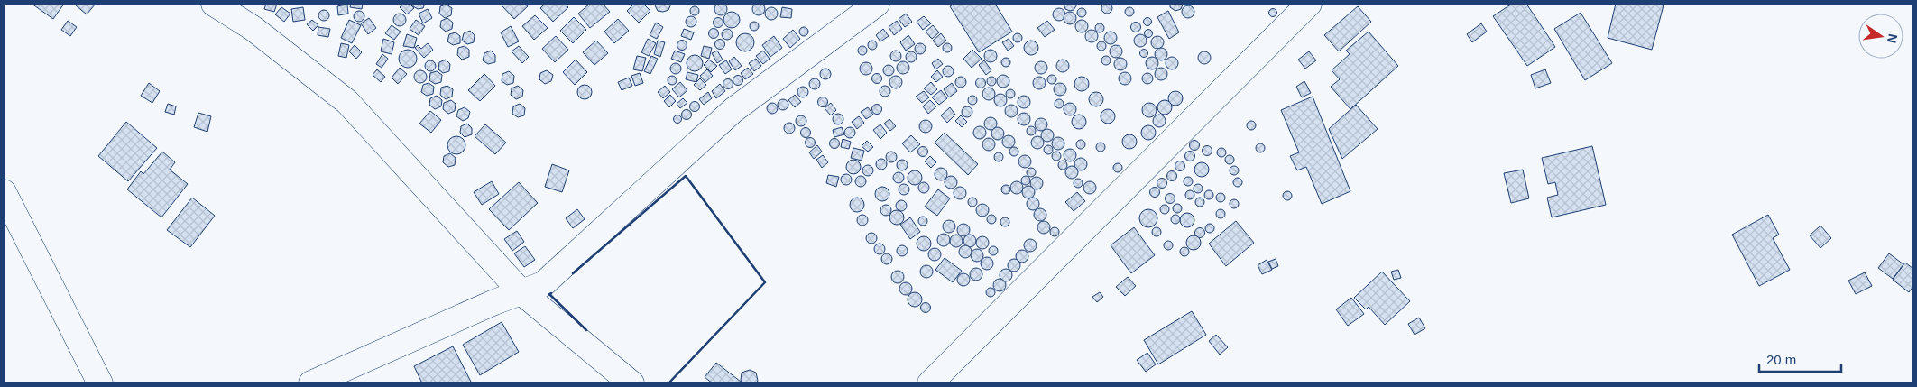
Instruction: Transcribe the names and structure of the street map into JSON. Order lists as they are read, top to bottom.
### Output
{
  "scale_bar": "20 m",
  "north": "right"
}
